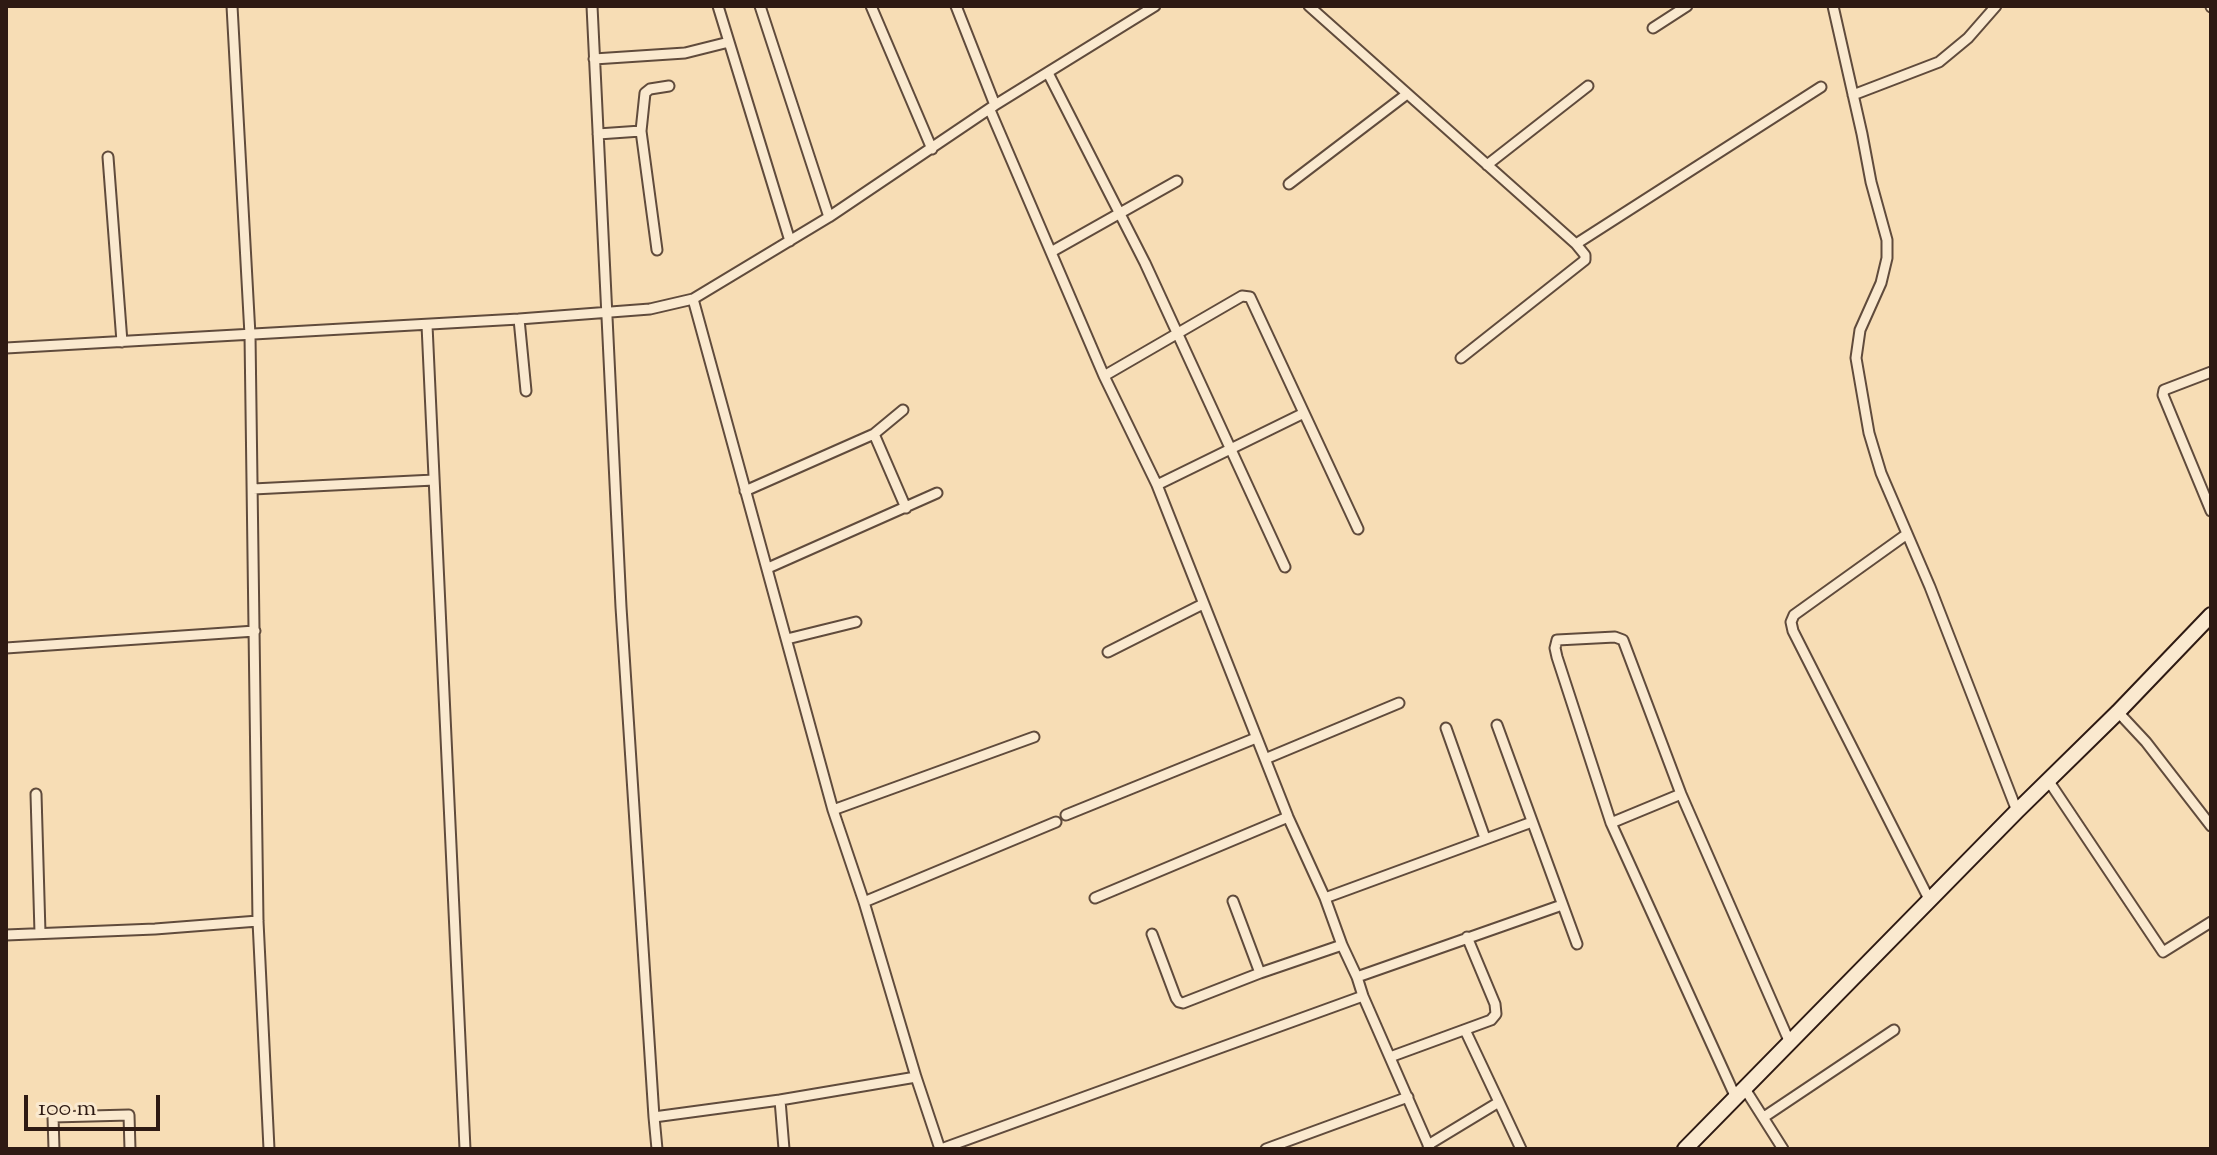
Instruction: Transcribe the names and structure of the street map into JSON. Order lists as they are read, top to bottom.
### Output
{
  "scale_bar": "100 m"
}
